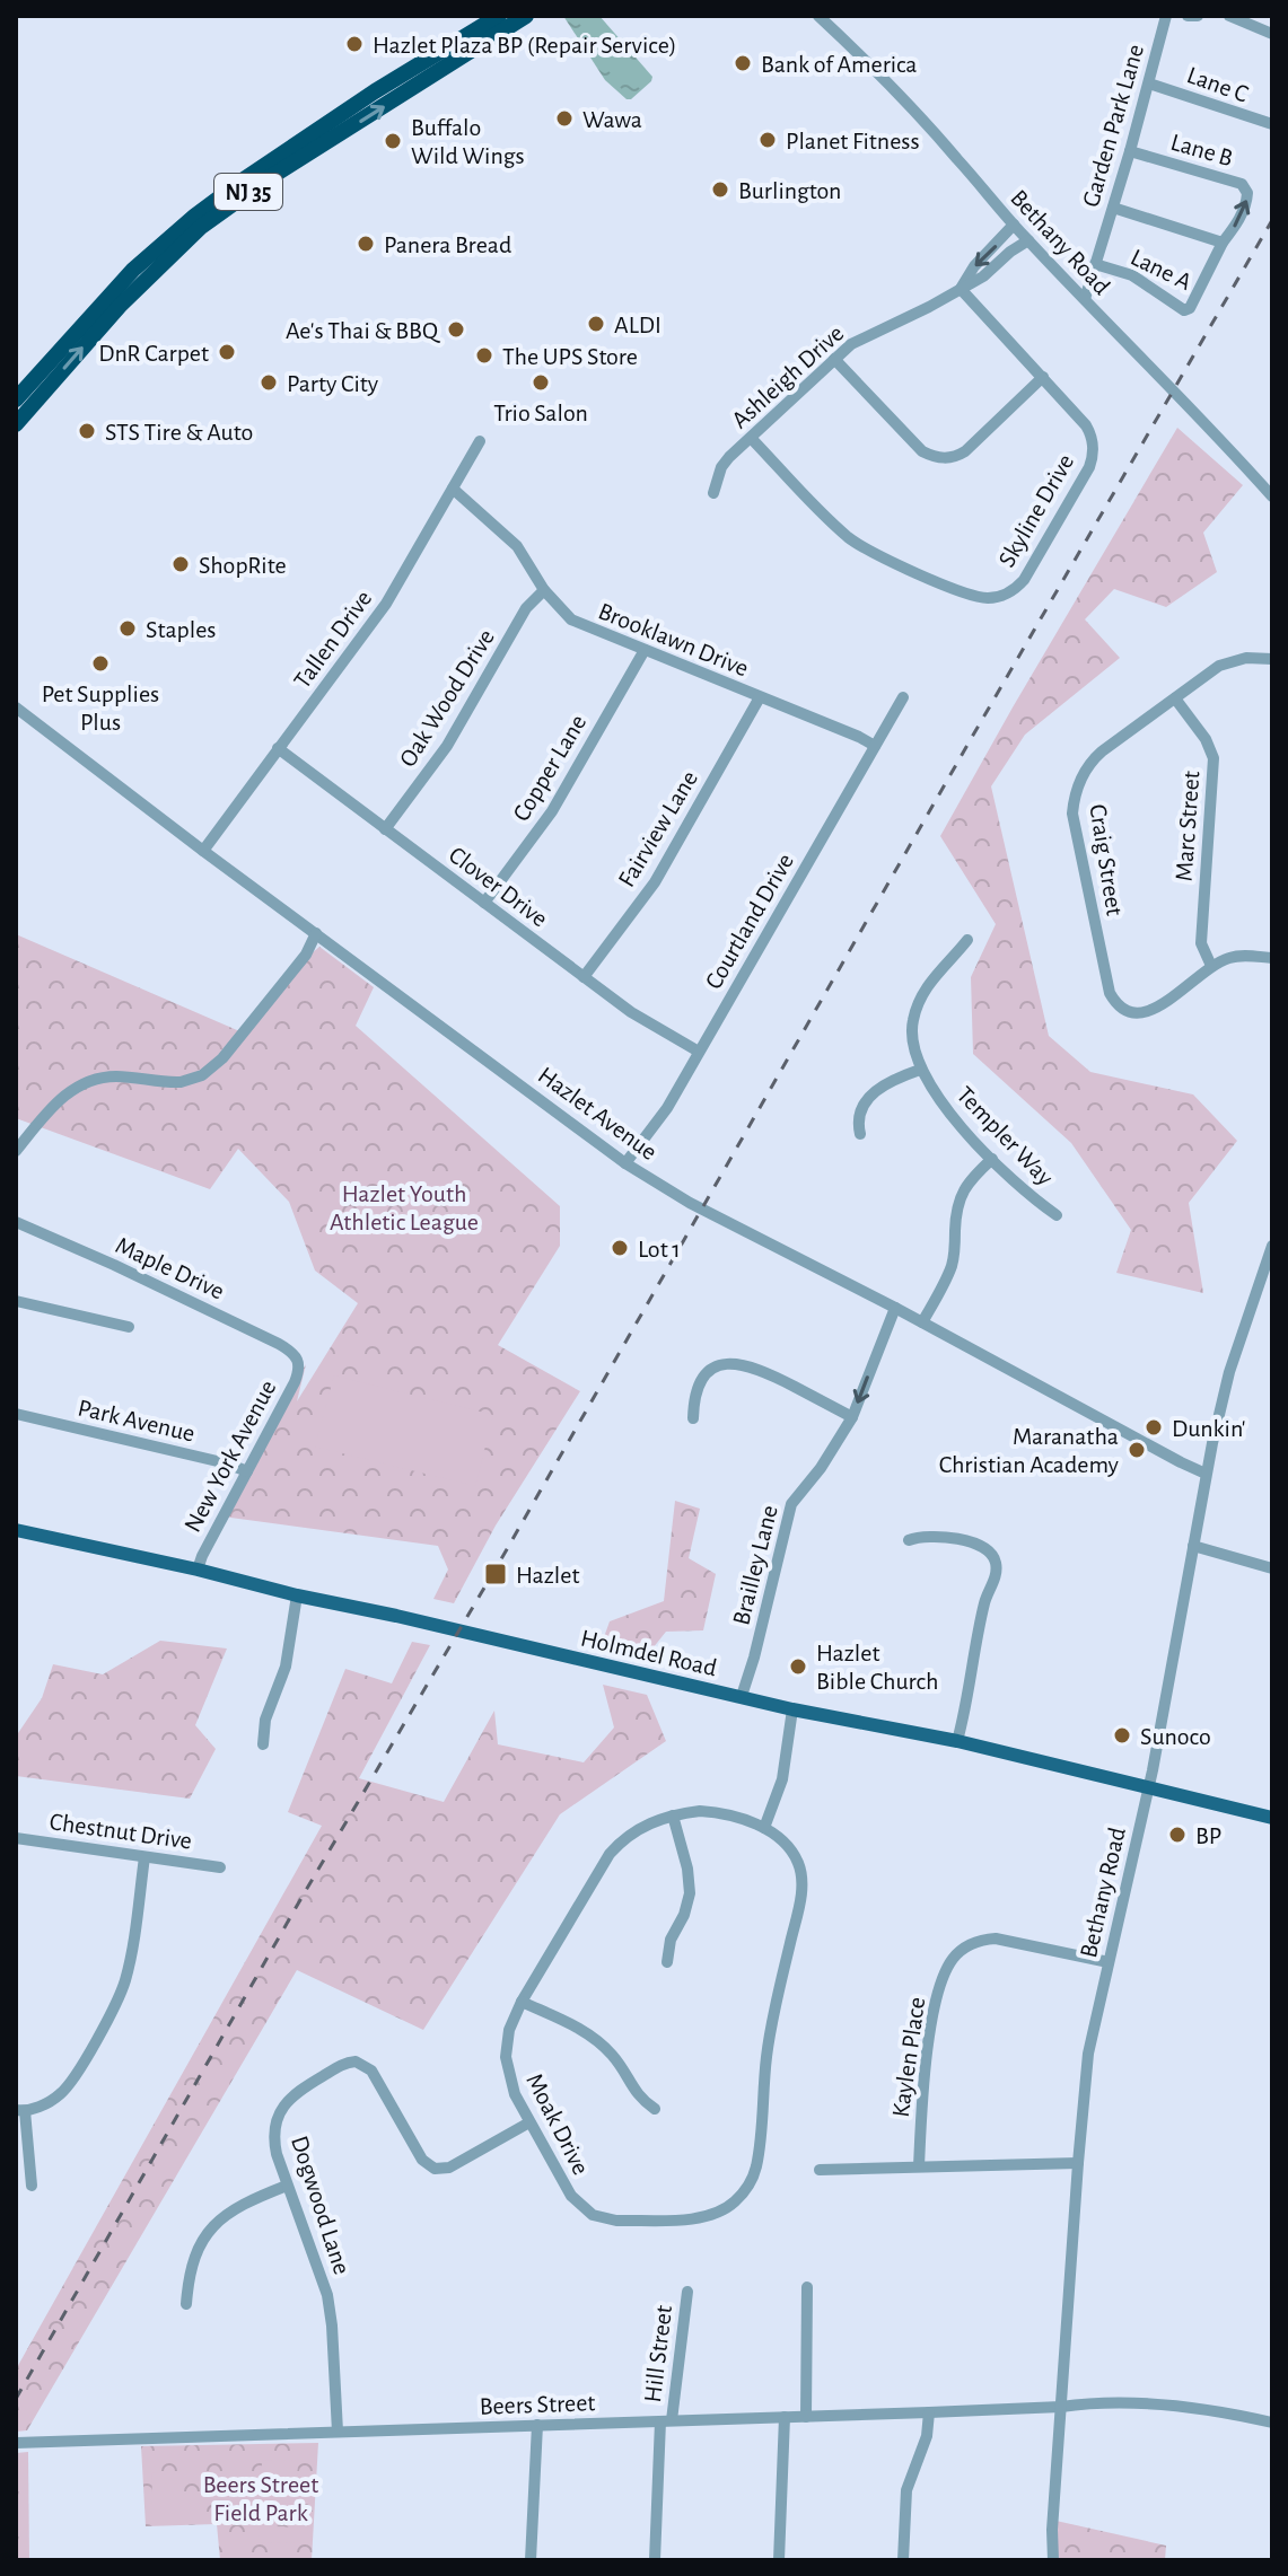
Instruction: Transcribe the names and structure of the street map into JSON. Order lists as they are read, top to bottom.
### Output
{
  "streets": {
    "highway": ["NJ 35"],
    "main road": ["Holmdel Road"],
    "street": [
      "Lane C",
      "Garden Park Lane",
      "Lane B",
      "Bethany Road",
      "Lane A",
      "Ashleigh Drive",
      "Skyline Drive",
      "Tallen Drive",
      "Brooklawn Drive",
      "Oak Wood Drive",
      "Copper Lane",
      "Marc Street",
      "Fairview Lane",
      "Craig Street",
      "Clover Drive",
      "Courtland Drive",
      "Hazlet Avenue",
      "Templer Way",
      "Maple Drive",
      "Park Avenue",
      "New York Avenue",
      "Brailley Lane",
      "Chestnut Drive",
      "Kaylen Place",
      "Moak Drive",
      "Dogwood Lane",
      "Hill Street",
      "Beers Street"
    ]
  },
  "crossings": [
    ["Lane C", "Garden Park Lane"],
    ["Garden Park Lane", "Lane B"],
    ["Garden Park Lane", "Bethany Road"],
    ["Garden Park Lane", "Lane A"],
    ["Lane B", "Lane A"],
    ["Bethany Road", "Ashleigh Drive"],
    ["Bethany Road", "Hazlet Avenue"],
    ["Bethany Road", "Holmdel Road"],
    ["Bethany Road", "Kaylen Place"],
    ["Bethany Road", "Beers Street"],
    ["Ashleigh Drive", "Skyline Drive"],
    ["Tallen Drive", "Brooklawn Drive"],
    ["Tallen Drive", "Clover Drive"],
    ["Tallen Drive", "Hazlet Avenue"],
    ["Brooklawn Drive", "Oak Wood Drive"],
    ["Brooklawn Drive", "Copper Lane"],
    ["Brooklawn Drive", "Fairview Lane"],
    ["Brooklawn Drive", "Courtland Drive"],
    ["Oak Wood Drive", "Clover Drive"],
    ["Copper Lane", "Clover Drive"],
    ["Marc Street", "Craig Street"],
    ["Fairview Lane", "Clover Drive"],
    ["Clover Drive", "Courtland Drive"],
    ["Courtland Drive", "Hazlet Avenue"],
    ["Hazlet Avenue", "Brailley Lane"],
    ["Maple Drive", "New York Avenue"],
    ["Park Avenue", "New York Avenue"],
    ["New York Avenue", "Holmdel Road"],
    ["Brailley Lane", "Holmdel Road"],
    ["Moak Drive", "Dogwood Lane"],
    ["Dogwood Lane", "Beers Street"],
    ["Hill Street", "Beers Street"]
  ],
  "parks": ["Hazlet Youth Athletic League", "Beers Street Field Park"],
  "places": {
    "other": [
      "Hazlet Plaza BP (Repair Service)",
      "Bank of America",
      "Wawa",
      "Planet Fitness",
      "Buffalo Wild Wings",
      "Burlington",
      "Panera Bread",
      "ALDI",
      "Ae's Thai & BBQ",
      "DnR Carpet",
      "The UPS Store",
      "Party City",
      "Trio Salon",
      "STS Tire & Auto",
      "ShopRite",
      "Staples",
      "Pet Supplies Plus",
      "Lot 1",
      "Dunkin'",
      "Maranatha Christian Academy",
      "Hazlet Bible Church",
      "Sunoco",
      "BP"
    ],
    "transit": ["Hazlet"]
  }
}
